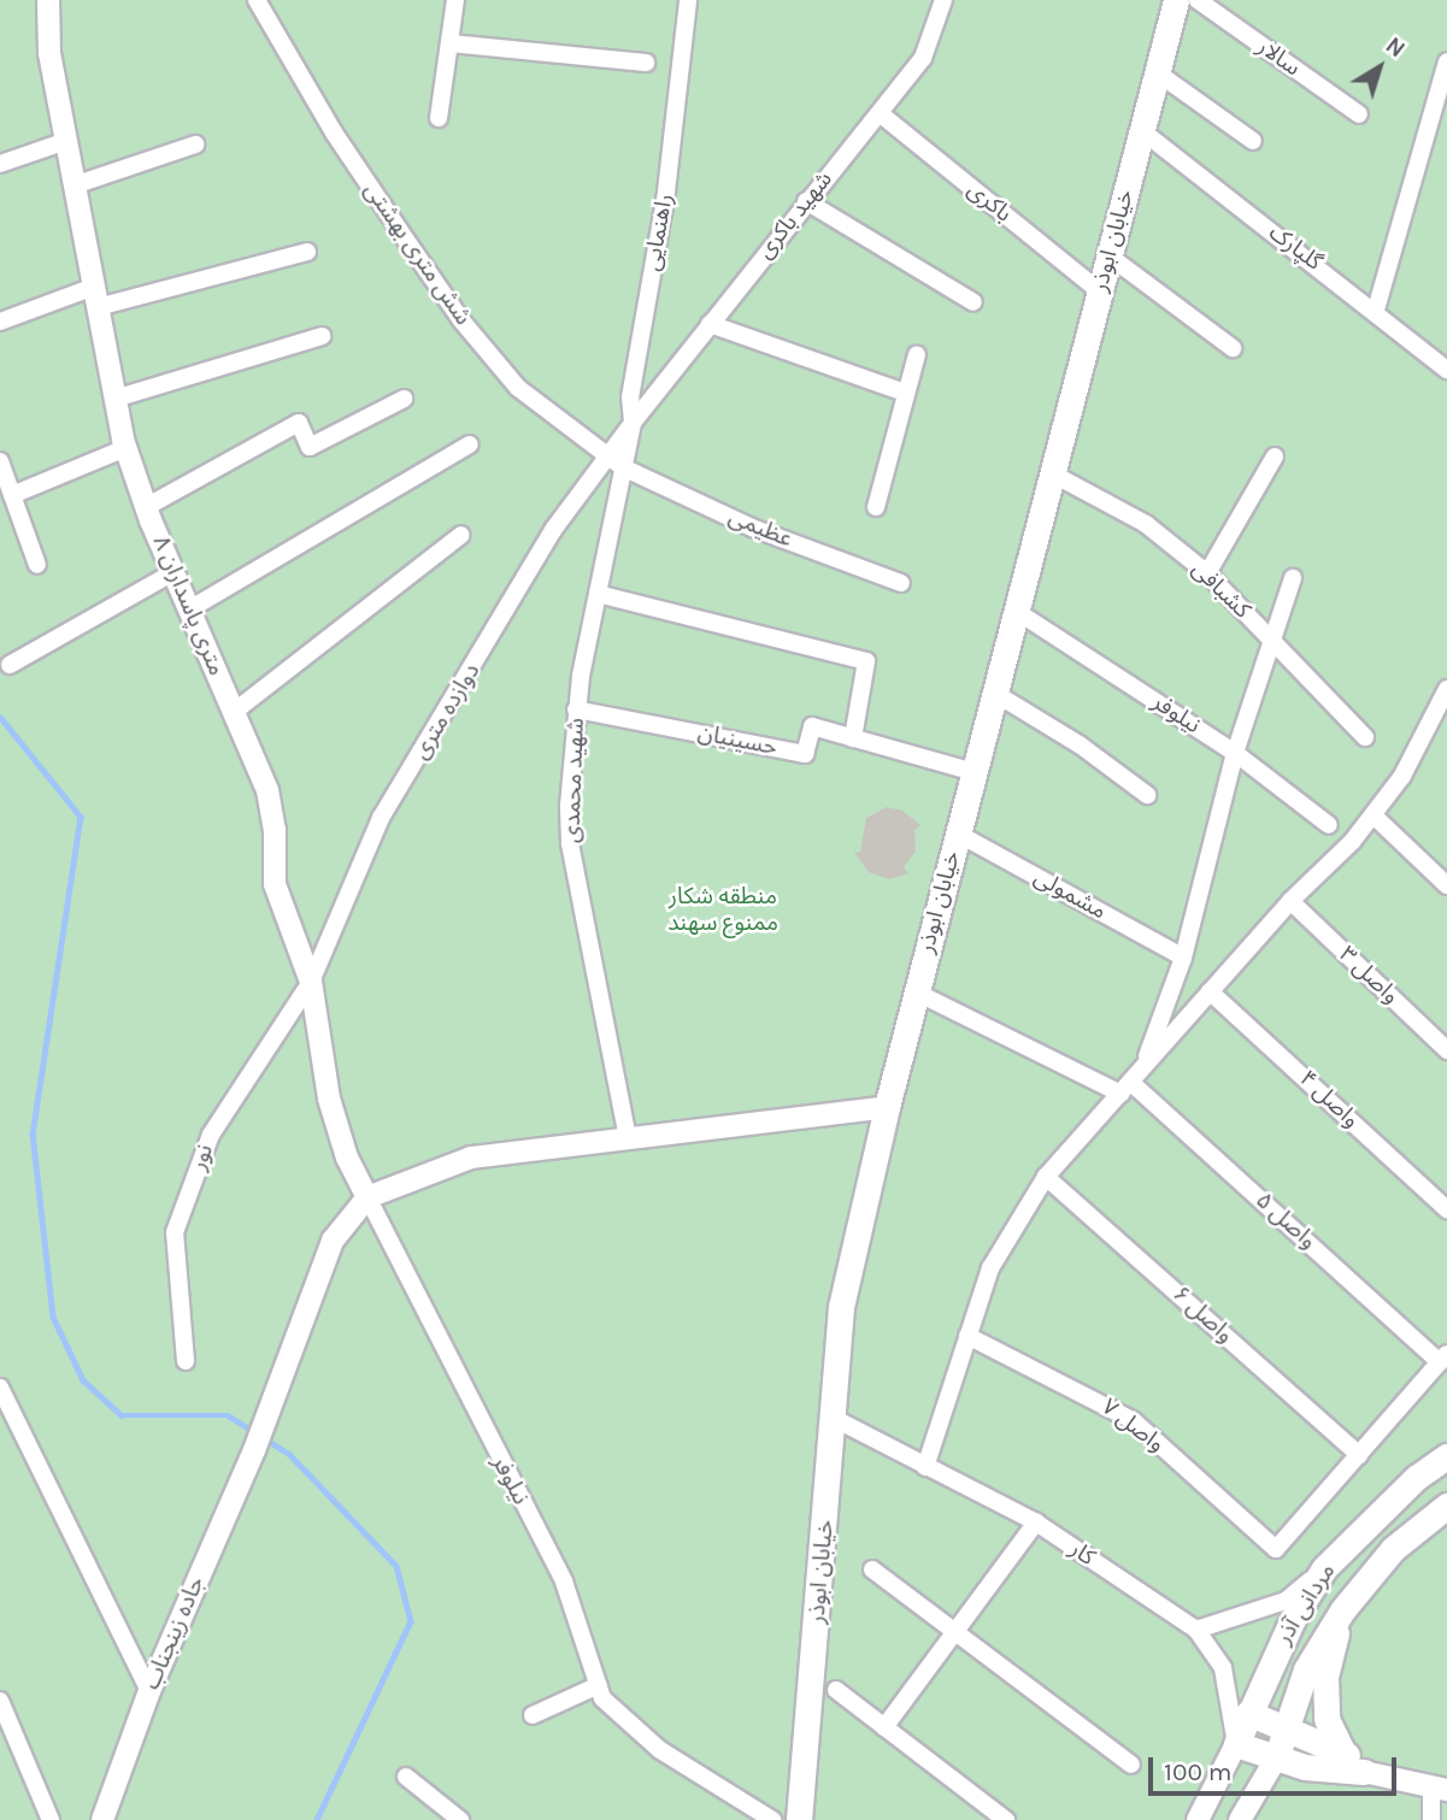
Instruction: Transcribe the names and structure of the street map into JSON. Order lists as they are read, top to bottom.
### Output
{
  "streets": {
    "main road": ["خیابان ابوذر", "مردانی آذر"],
    "street": [
      "سالار",
      "باکری",
      "شهید باکری",
      "راهنمایی",
      "گلپارک",
      "شش متری بهشتی",
      "عظیمی",
      "کشبافی",
      "۸ متری پاسداران",
      "دوازده متری",
      "نیلوفر",
      "حسینیان",
      "شهید محمدی",
      "مشمولی",
      "واصل ۳",
      "واصل ۴",
      "نور",
      "واصل ۵",
      "واصل ۶",
      "واصل ۷",
      "کار",
      "جاده زینجناب"
    ]
  },
  "crossings": [
    ["باکری", "شهید باکری"],
    ["باکری", "خیابان ابوذر"],
    ["شهید باکری", "راهنمایی"],
    ["شهید باکری", "شهید محمدی"],
    ["راهنمایی", "شهید محمدی"],
    ["خیابان ابوذر", "گلپارک"],
    ["خیابان ابوذر", "کشبافی"],
    ["خیابان ابوذر", "نیلوفر"],
    ["خیابان ابوذر", "حسینیان"],
    ["خیابان ابوذر", "مشمولی"],
    ["خیابان ابوذر", "واصل ۵"],
    ["خیابان ابوذر", "کار"],
    ["شش متری بهشتی", "عظیمی"],
    ["شش متری بهشتی", "دوازده متری"],
    ["شش متری بهشتی", "شهید محمدی"],
    ["عظیمی", "شهید محمدی"],
    ["۸ متری پاسداران", "دوازده متری"],
    ["۸ متری پاسداران", "نیلوفر"],
    ["۸ متری پاسداران", "نور"],
    ["۸ متری پاسداران", "جاده زینجناب"],
    ["دوازده متری", "نور"],
    ["نیلوفر", "جاده زینجناب"],
    ["حسینیان", "شهید محمدی"],
    ["واصل ۶", "واصل ۷"]
  ],
  "parks": ["منطقه شکار ممنوع سهند"],
  "scale_bar": "100 m",
  "north": "top right"
}
